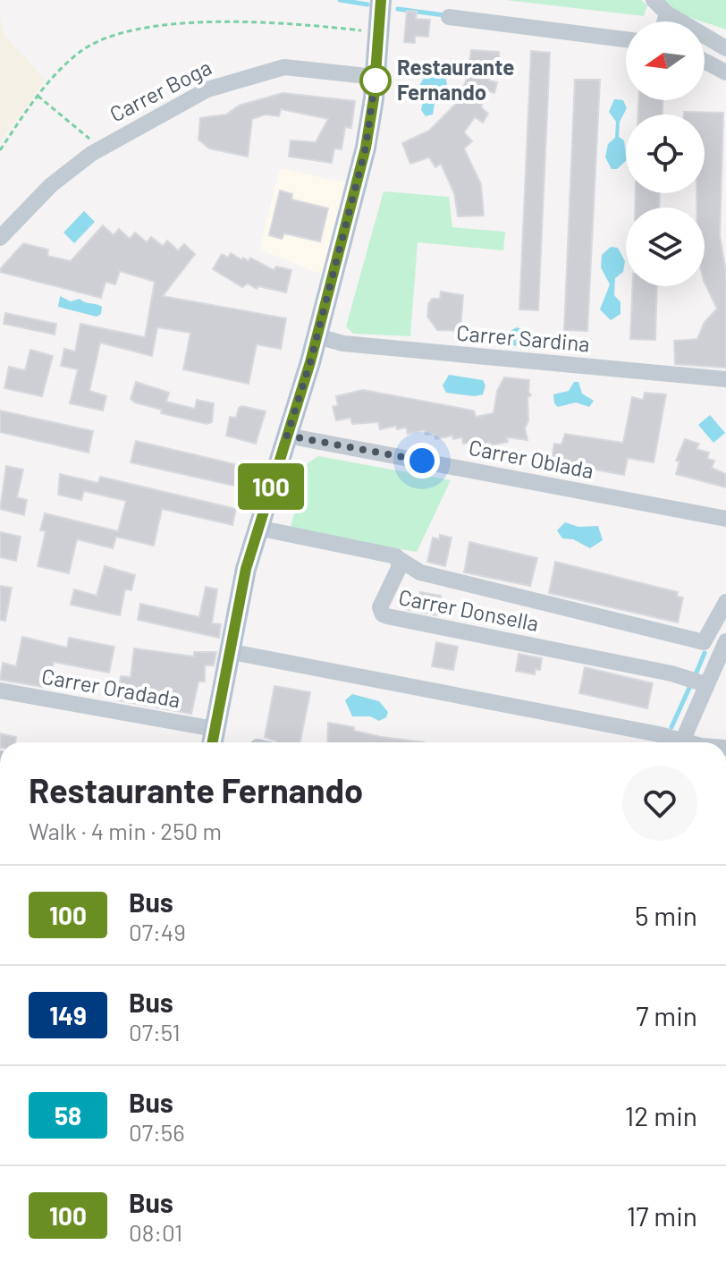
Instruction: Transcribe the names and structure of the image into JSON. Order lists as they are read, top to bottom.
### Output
{
  "streets": {
    "street": [
      "Carrer Boga",
      "Carrer Sardina",
      "Carrer Oblada",
      "Carrer Donsella",
      "Carrer Oradada"
    ]
  },
  "places": ["Restaurante Fernando"],
  "lines": ["bus line 100"],
  "north": "left",
  "page": {
    "on_map": "100",
    "heading": ["Restaurante Fernando", "Walk · 4 min · 250 m"],
    "list": [
      {
        "mark": "100",
        "name": "Bus",
        "note": "07:49",
        "value": "5 min"
      },
      {
        "mark": "149",
        "name": "Bus",
        "note": "07:51",
        "value": "7 min"
      },
      {
        "mark": "58",
        "name": "Bus",
        "note": "07:56",
        "value": "12 min"
      },
      {
        "mark": "100",
        "name": "Bus",
        "note": "08:01",
        "value": "17 min"
      }
    ]
  }
}
